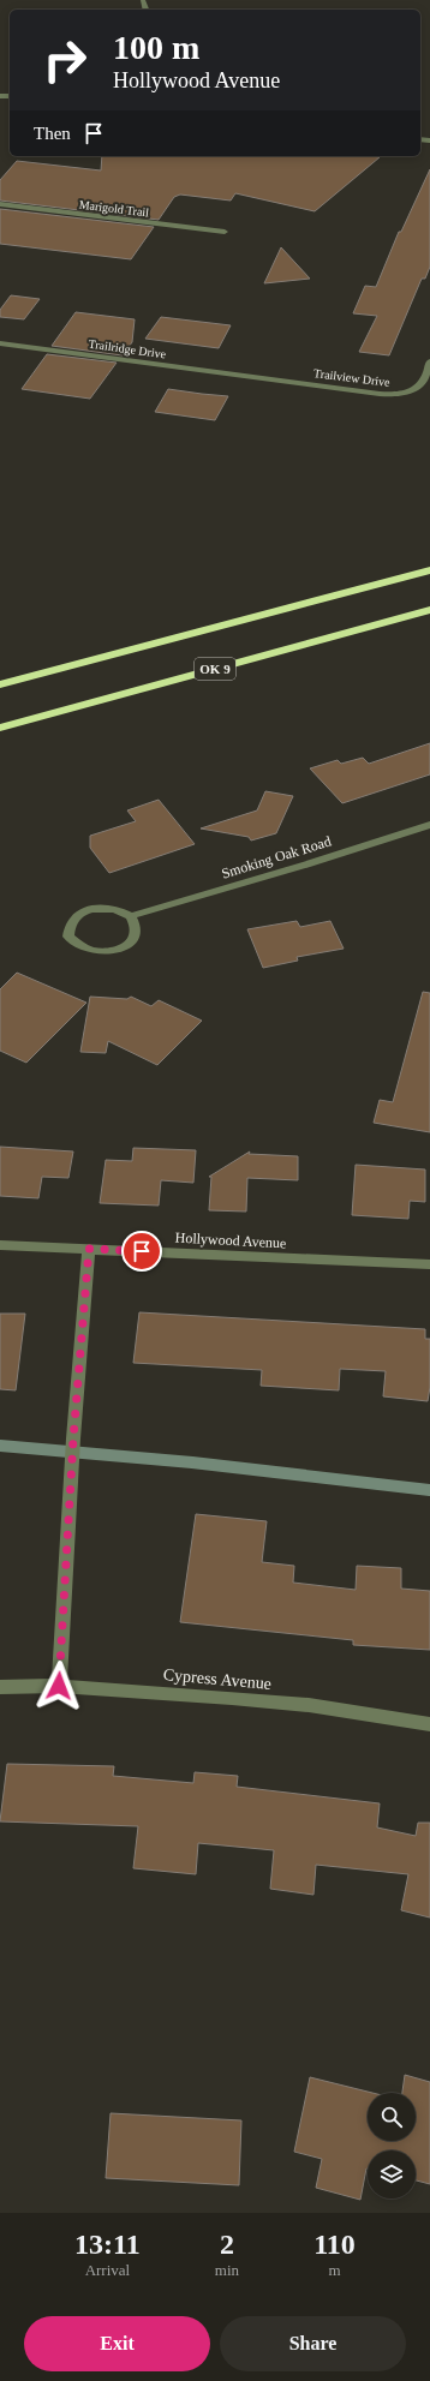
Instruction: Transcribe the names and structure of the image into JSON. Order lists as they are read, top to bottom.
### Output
{
  "streets": {
    "highway": ["OK 9"],
    "street": [
      "Marigold Trail",
      "Trailridge Drive",
      "Trailview Drive",
      "Smoking Oak Road",
      "Hollywood Avenue",
      "Cypress Avenue"
    ]
  },
  "crossings": [
    ["Trailridge Drive", "Trailview Drive"]
  ],
  "page": {
    "turn": ["100 m", "Hollywood Avenue"],
    "then": "Then",
    "eta": [
      "13:11",
      "Arrival",
      "2",
      "min",
      "110",
      "m"
    ],
    "buttons": ["Exit", "Share"]
  }
}
